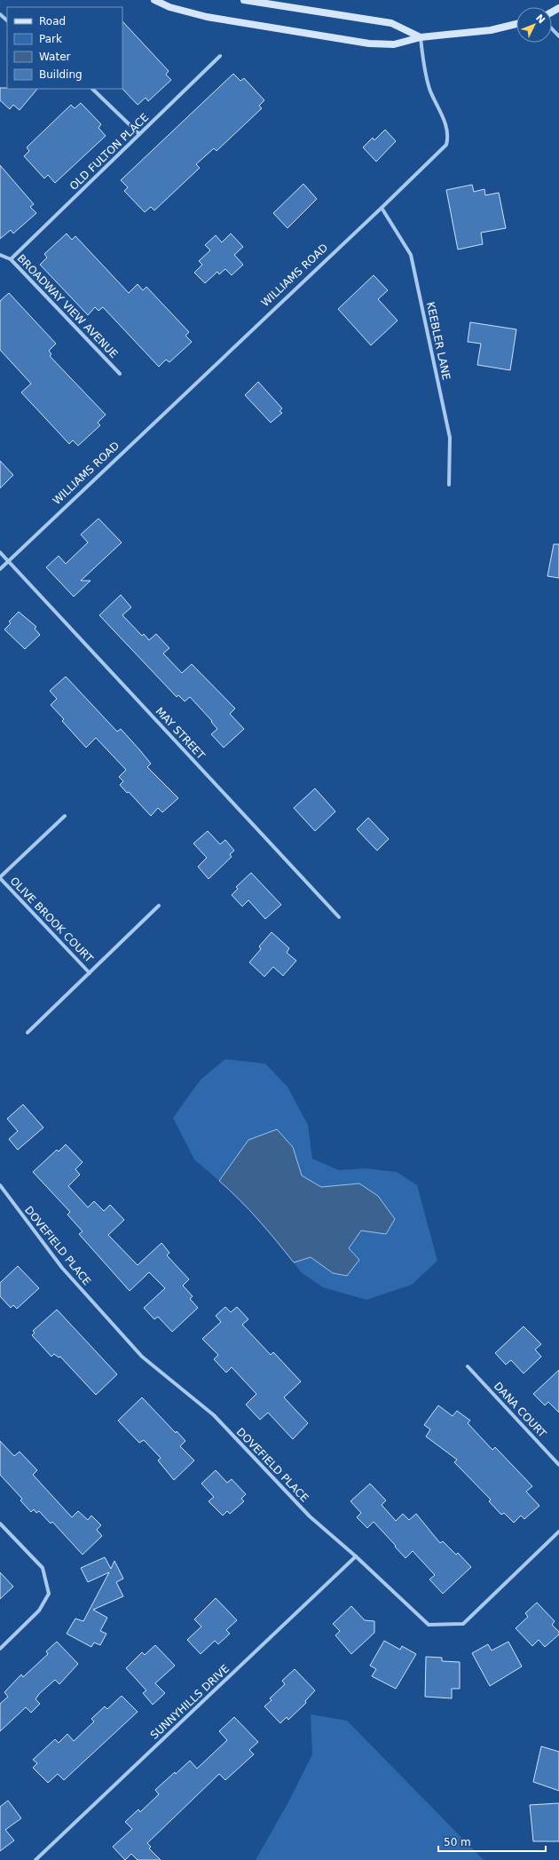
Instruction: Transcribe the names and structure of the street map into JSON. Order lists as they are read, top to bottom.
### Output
{
  "streets": {
    "street": [
      "OLD FULTON PLACE",
      "WILLIAMS ROAD",
      "BROADWAY VIEW AVENUE",
      "KEEBLER LANE",
      "MAY STREET",
      "OLIVE BROOK COURT",
      "DOVEFIELD PLACE",
      "DANA COURT",
      "SUNNYHILLS DRIVE"
    ]
  },
  "crossings": [
    ["OLD FULTON PLACE", "BROADWAY VIEW AVENUE"],
    ["WILLIAMS ROAD", "KEEBLER LANE"],
    ["WILLIAMS ROAD", "MAY STREET"],
    ["DOVEFIELD PLACE", "SUNNYHILLS DRIVE"]
  ],
  "legend": [
    "Road",
    "Park",
    "Water",
    "Building"
  ],
  "scale_bar": "50 m",
  "north": "top right"
}
